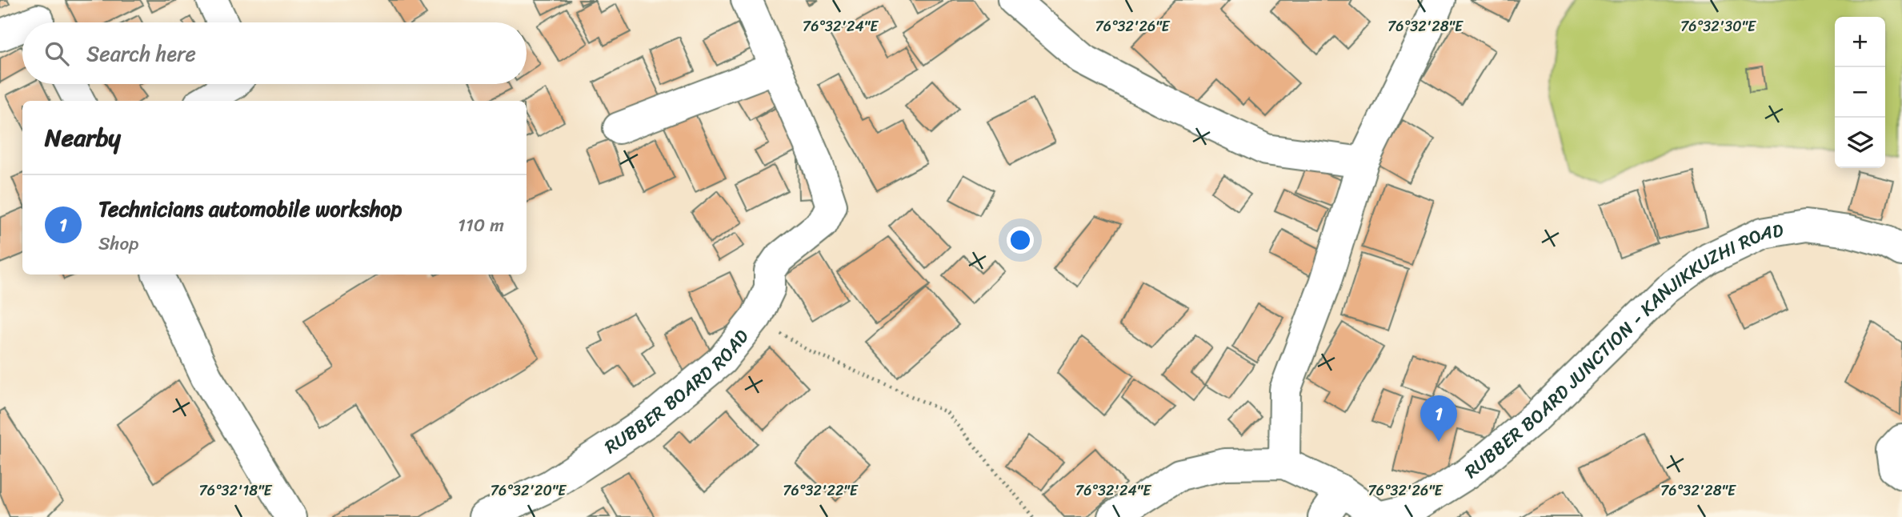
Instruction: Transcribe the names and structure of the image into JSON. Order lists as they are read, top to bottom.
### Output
{
  "streets": {
    "street": ["RUBBER BOARD JUNCTION - KANJIKKUZHI ROAD", "RUBBER BOARD ROAD"]
  },
  "page": {
    "map_buttons": ["+", "−"],
    "search": "Search here",
    "heading": "Nearby",
    "list": [
      {
        "mark": "1",
        "name": "Technicians automobile workshop",
        "note": "Shop",
        "value": "110 m"
      }
    ],
    "pins": "1"
  },
  "coordinates": [
    "76°32'24\"E",
    "76°32'26\"E",
    "76°32'28\"E",
    "76°32'30\"E",
    "76°32'18\"E",
    "76°32'20\"E",
    "76°32'22\"E"
  ]
}
